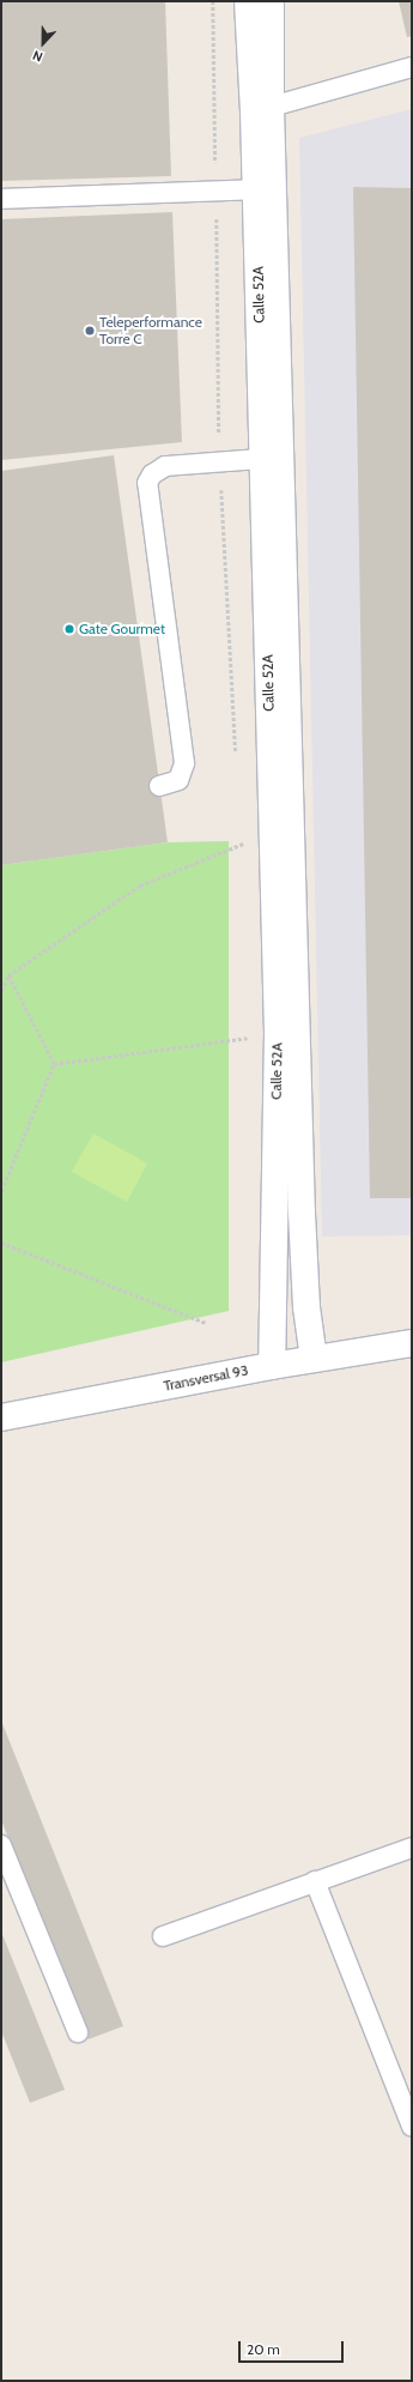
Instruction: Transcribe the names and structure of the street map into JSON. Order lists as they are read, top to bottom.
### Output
{
  "streets": {
    "street": ["Calle 52A", "Transversal 93"]
  },
  "crossings": [
    ["Calle 52A", "Transversal 93"]
  ],
  "places": ["Teleperformance Torre C", "Gate Gourmet"],
  "scale_bar": "20 m",
  "north": "bottom"
}
